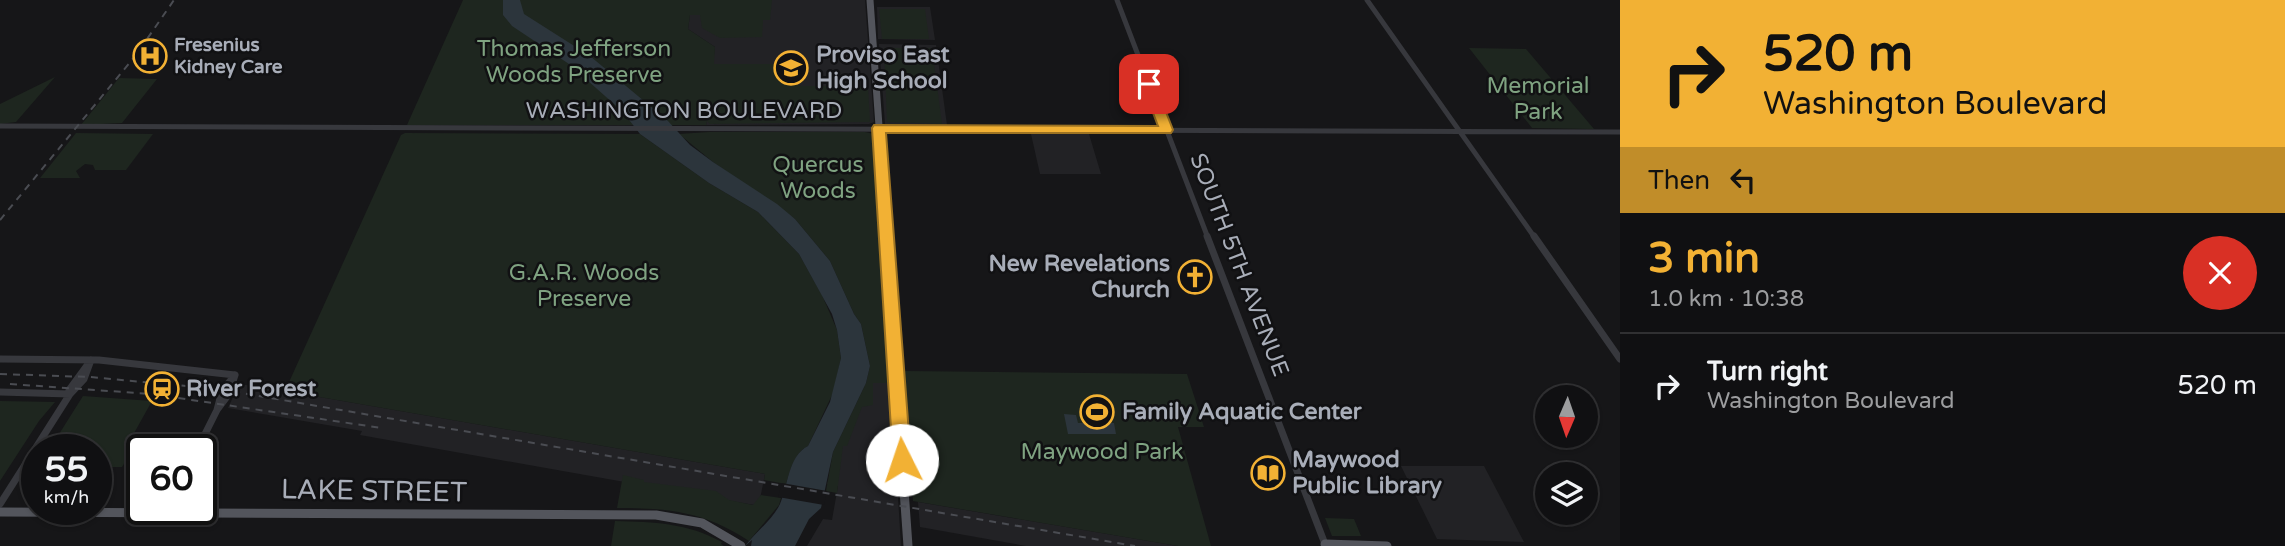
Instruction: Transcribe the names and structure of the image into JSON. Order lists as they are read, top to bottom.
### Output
{
  "streets": {
    "main road": ["LAKE STREET"],
    "street": ["WASHINGTON BOULEVARD", "SOUTH 5TH AVENUE"]
  },
  "crossings": [
    ["WASHINGTON BOULEVARD", "SOUTH 5TH AVENUE"]
  ],
  "parks": [
    "Thomas Jefferson Woods Preserve",
    "Memorial Park",
    "Quercus Woods",
    "G.A.R. Woods Preserve",
    "Maywood Park"
  ],
  "places": {
    "hospital": ["Fresenius Kidney Care"],
    "school or university": ["Proviso East High School"],
    "church": ["New Revelations Church"],
    "station": ["River Forest"],
    "sports": ["Family Aquatic Center"],
    "library": ["Maywood Public Library"]
  },
  "north": "bottom",
  "page": {
    "turn": ["520 m", "Washington Boulevard"],
    "then": "Then",
    "heading": ["3 min", "1.0 km · 10:38"],
    "list": [
      {
        "name": "Turn right",
        "note": "Washington Boulevard",
        "value": "520 m"
      }
    ],
    "speed": "55 km/h",
    "limit": "60"
  }
}
